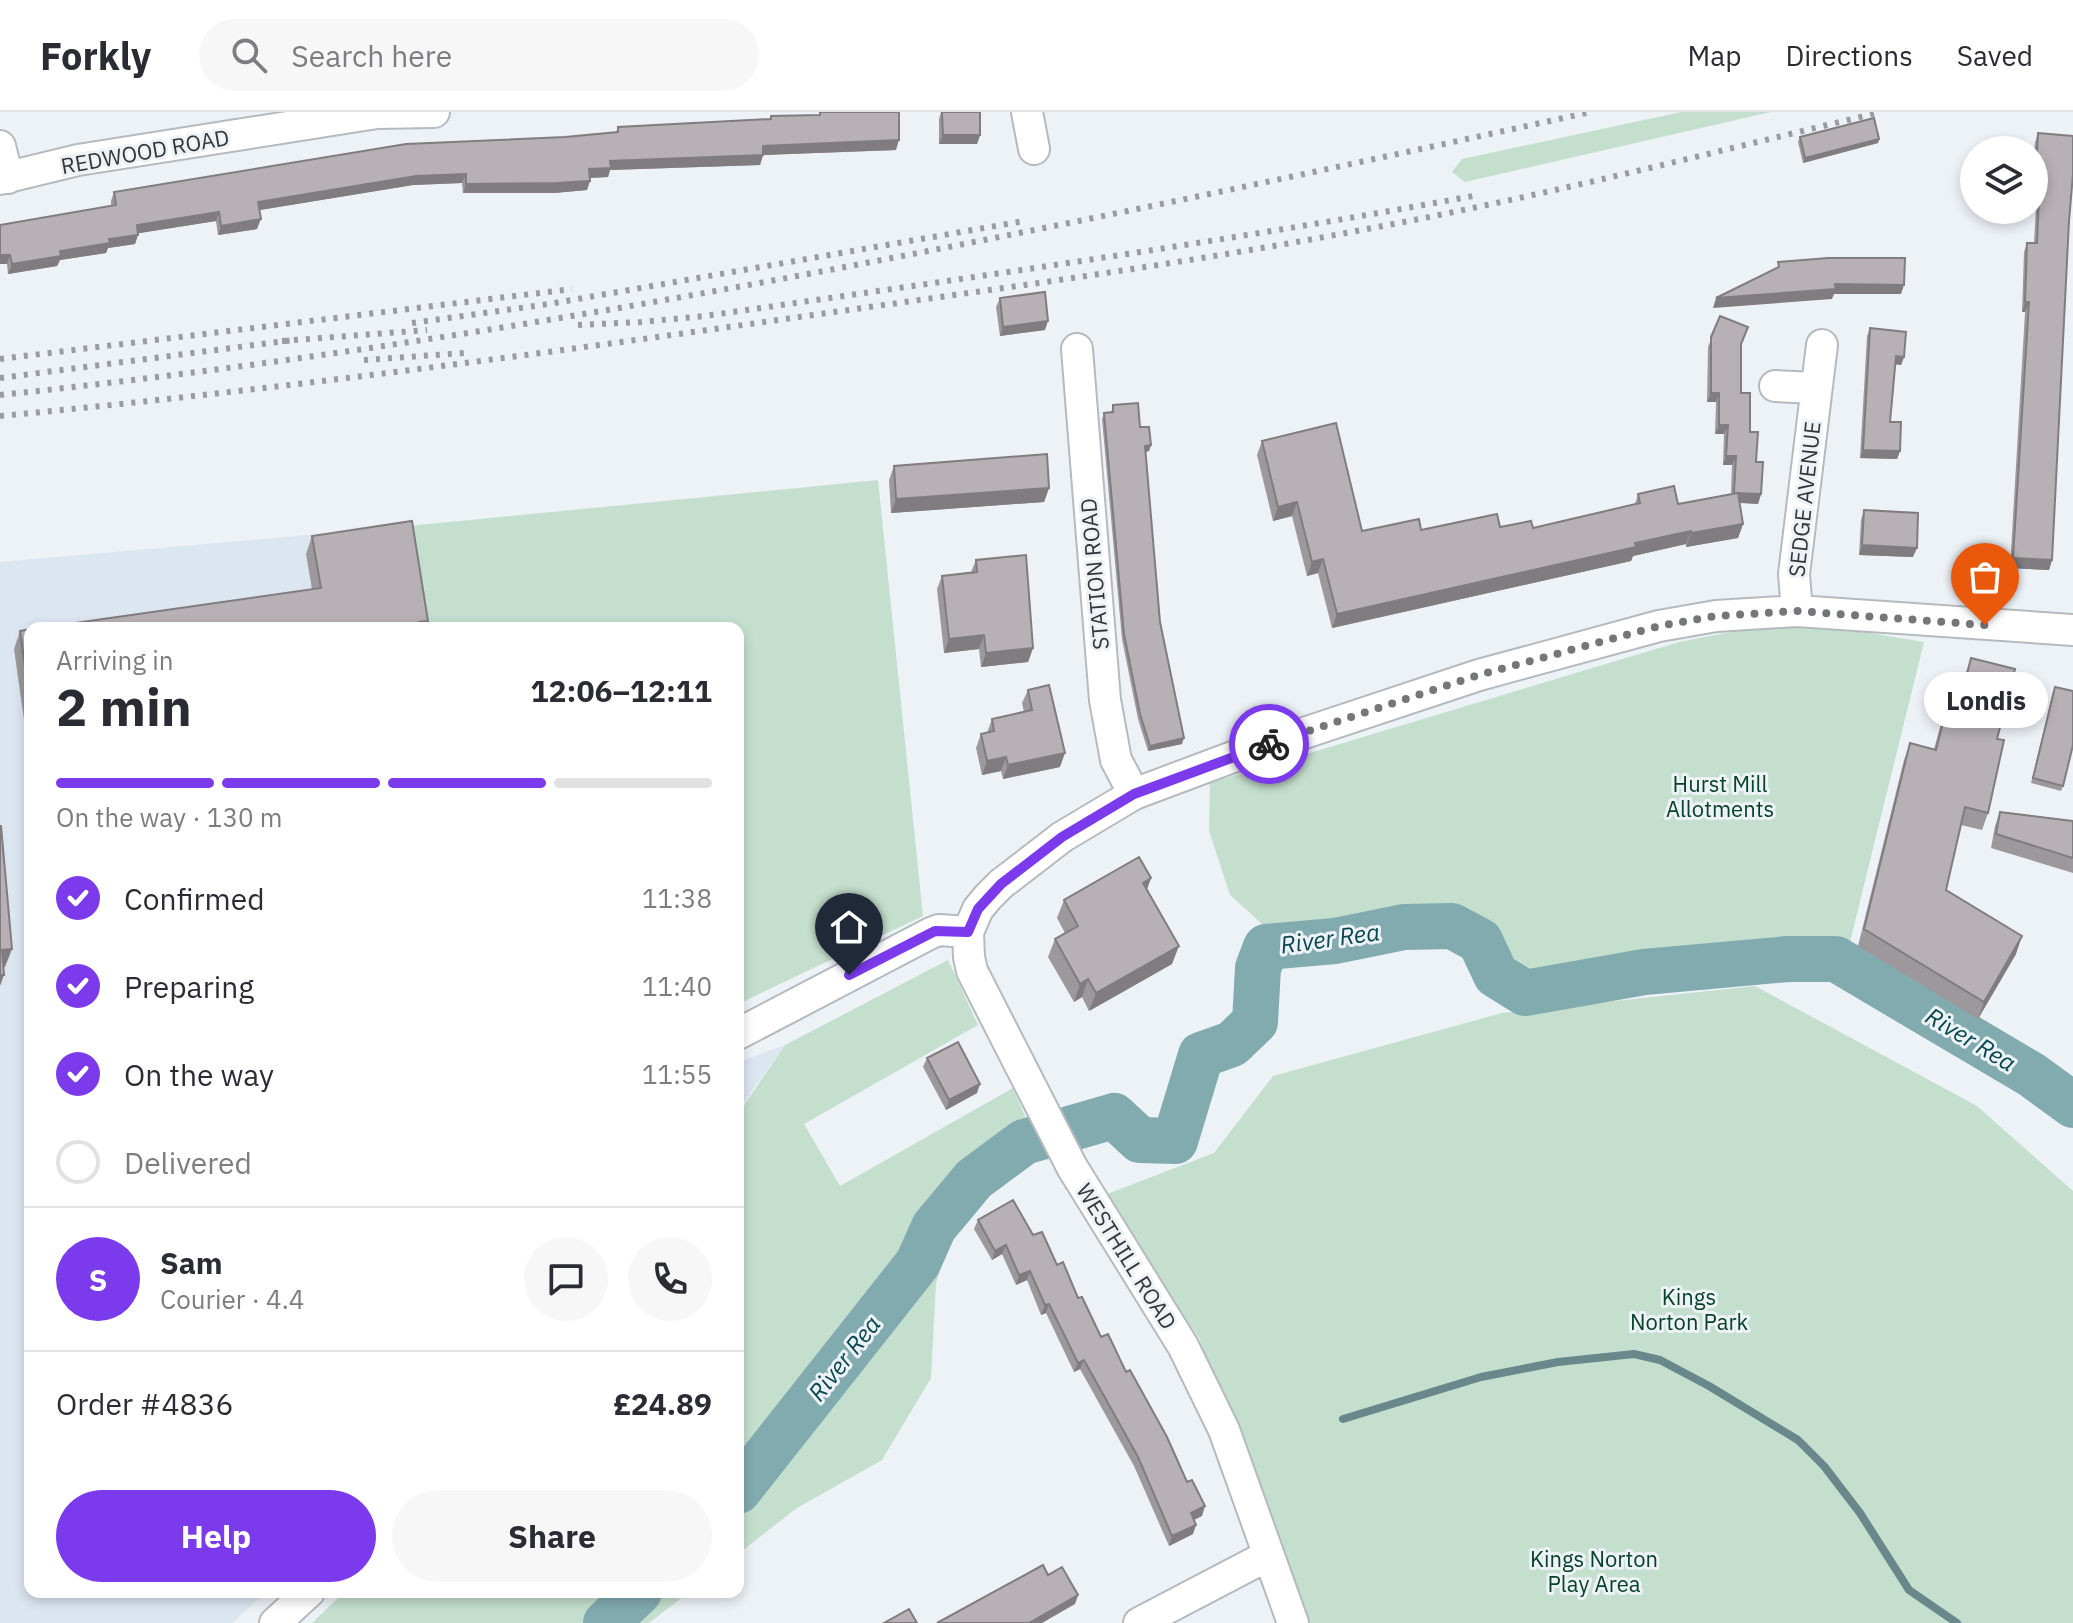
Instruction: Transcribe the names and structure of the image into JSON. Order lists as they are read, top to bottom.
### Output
{
  "streets": {
    "street": [
      "REDWOOD ROAD",
      "SEDGE AVENUE",
      "STATION ROAD",
      "WESTHILL ROAD"
    ]
  },
  "water": ["River Rea"],
  "parks": ["Hurst Mill Allotments", "Kings Norton Park", "Kings Norton Play Area"],
  "places": ["Londis"],
  "page": {
    "header": "Forkly",
    "search": "Search here",
    "nav": ["Map", "Directions", "Saved"],
    "heading": ["2 min", "Arriving in", "12:06–12:11"],
    "panel": [
      "Sam",
      "Courier · 4.4",
      "Order #4836",
      "£24.89"
    ],
    "bubble": "Londis",
    "bar": "On the way · 130 m",
    "list": [
      ["Confirmed", "11:38"],
      ["Preparing", "11:40"],
      ["On the way", "11:55"],
      "Delivered"
    ],
    "round": "S",
    "buttons": ["Help", "Share"]
  }
}
